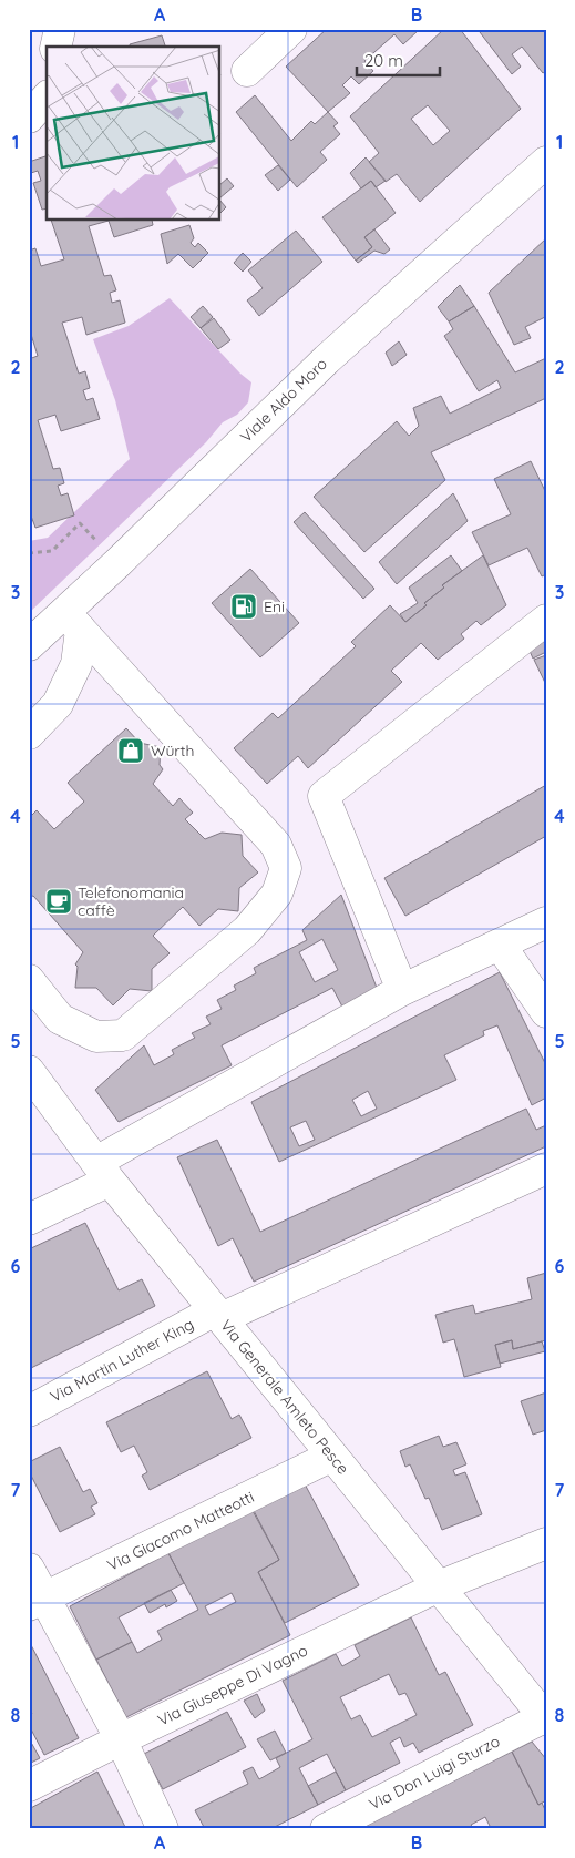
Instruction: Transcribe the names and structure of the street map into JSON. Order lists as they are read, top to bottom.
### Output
{
  "streets": {
    "street": [
      "Viale Aldo Moro",
      "Via Martin Luther King",
      "Via Generale Amleto Pesce",
      "Via Giacomo Matteotti",
      "Via Giuseppe Di Vagno",
      "Via Don Luigi Sturzo"
    ]
  },
  "crossings": [
    ["Via Martin Luther King", "Via Generale Amleto Pesce"],
    ["Via Generale Amleto Pesce", "Via Giacomo Matteotti"],
    ["Via Generale Amleto Pesce", "Via Giuseppe Di Vagno"],
    ["Via Generale Amleto Pesce", "Via Don Luigi Sturzo"]
  ],
  "places": {
    "fuel station": ["Eni"],
    "shop": ["Würth"],
    "cafe": ["Telefonomania caffè"]
  },
  "scale_bar": "20 m",
  "grid": {
    "columns": ["A", "B"],
    "rows": [
      "1",
      "2",
      "3",
      "4",
      "5",
      "6",
      "7",
      "8"
    ]
  }
}
